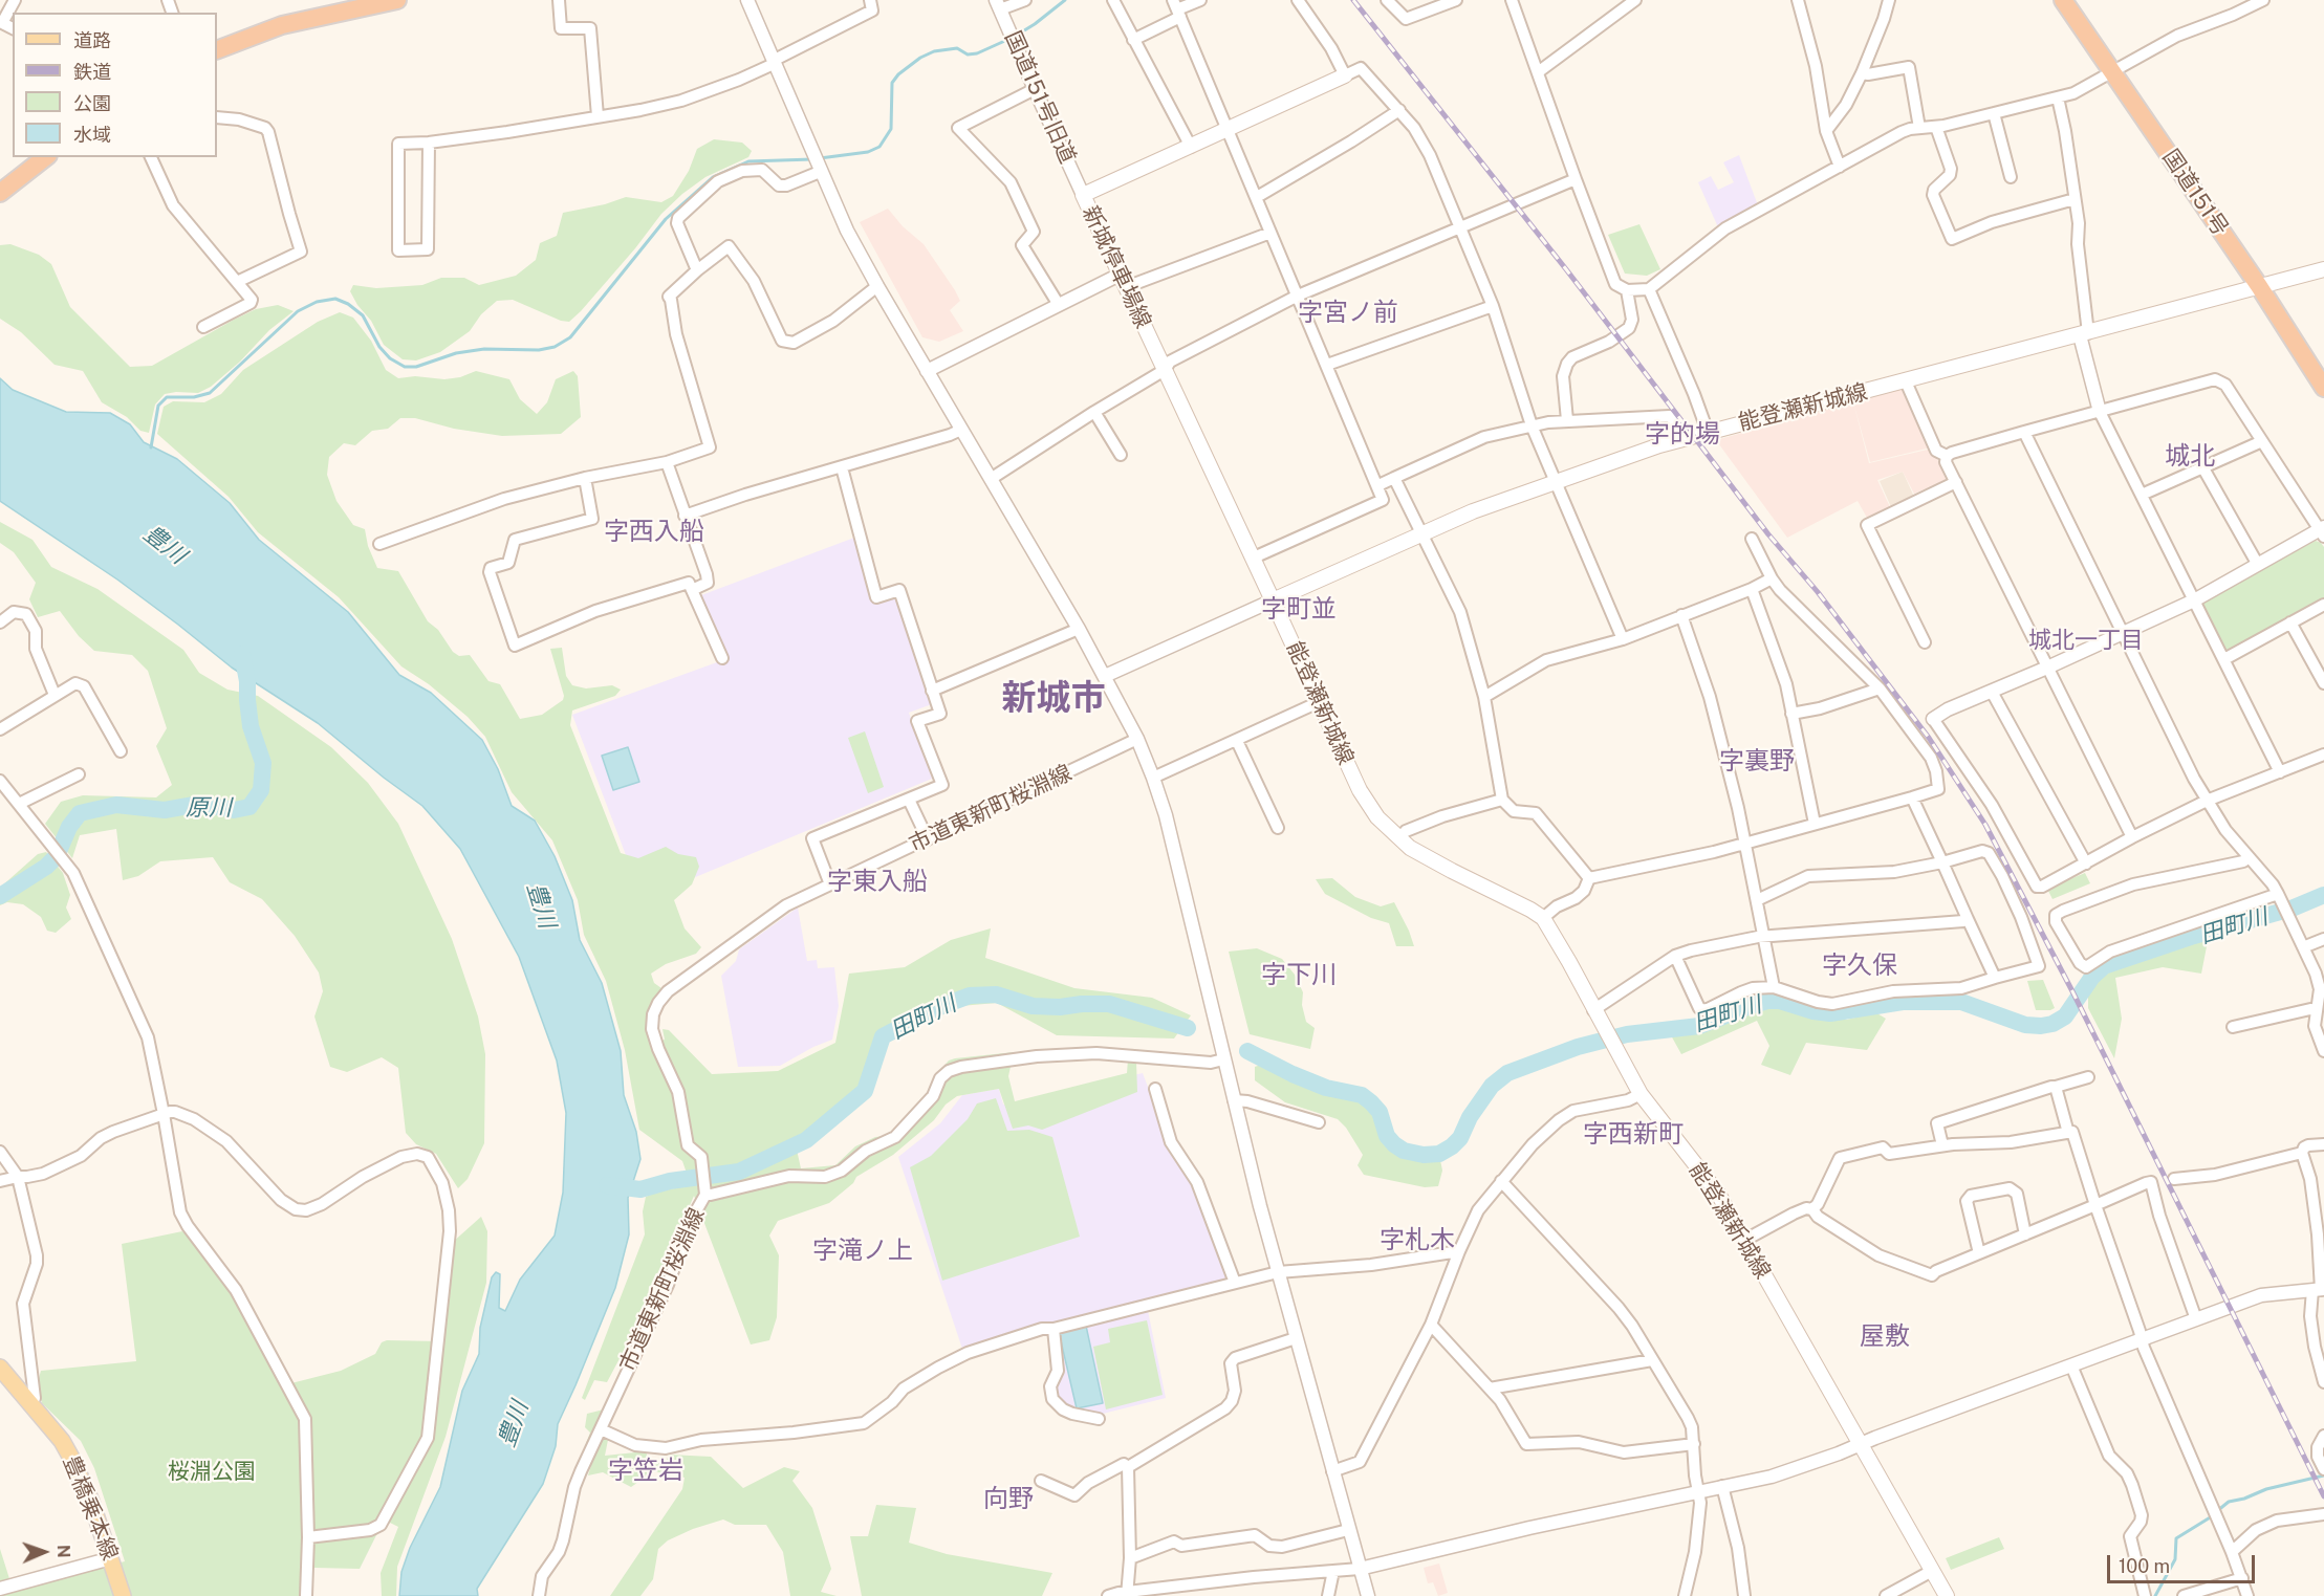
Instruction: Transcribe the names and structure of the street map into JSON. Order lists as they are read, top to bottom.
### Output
{
  "streets": {
    "highway": ["国道151号"],
    "main road": ["新城停車場線", "能登瀬新城線", "豊橋乗本線"],
    "street": ["国道151号旧道", "市道東新町桜淵線"]
  },
  "crossings": [
    ["国道151号旧道", "新城停車場線"],
    ["国道151号", "能登瀬新城線"],
    ["新城停車場線", "能登瀬新城線"]
  ],
  "districts": [
    "字宮ノ前",
    "字的場",
    "城北",
    "字西入船",
    "字町並",
    "城北一丁目",
    "新城市",
    "字裏野",
    "字東入船",
    "字久保",
    "字下川",
    "字西新町",
    "字札木",
    "字滝ノ上",
    "屋敷",
    "字笠岩",
    "向野"
  ],
  "water": ["豊川", "原川", "田町川"],
  "parks": ["桜淵公園"],
  "legend": [
    "道路",
    "鉄道",
    "公園",
    "水域"
  ],
  "scale_bar": "100 m",
  "north": "right"
}
